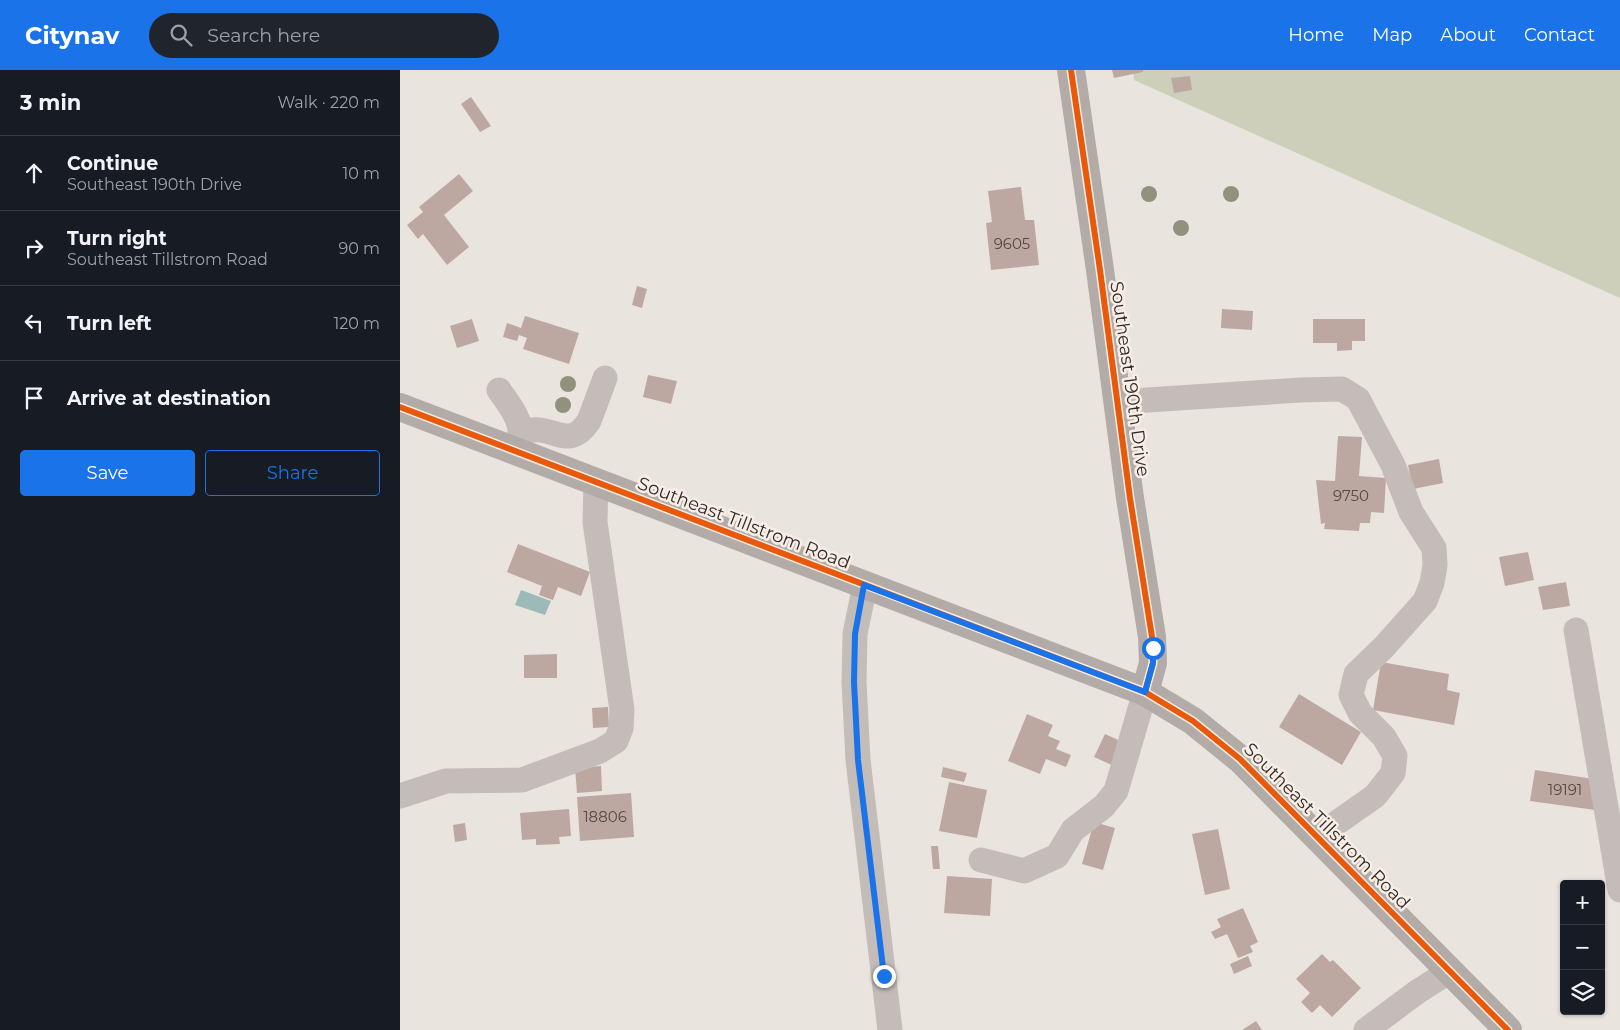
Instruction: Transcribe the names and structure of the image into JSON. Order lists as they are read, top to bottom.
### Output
{
  "streets": {
    "main road": ["Southeast 190th Drive", "Southeast Tillstrom Road"]
  },
  "crossings": [
    ["Southeast 190th Drive", "Southeast Tillstrom Road"]
  ],
  "house_numbers": [
    "9605",
    "9750",
    "19191",
    "18806"
  ],
  "page": {
    "header": "Citynav",
    "search": "Search here",
    "nav": [
      "Home",
      "Map",
      "About",
      "Contact"
    ],
    "heading": ["3 min", "Walk · 220 m"],
    "list": [
      ["Continue", "Southeast 190th Drive", "10 m"],
      ["Turn right", "Southeast Tillstrom Road", "90 m"],
      ["Turn left", "120 m"],
      "Arrive at destination"
    ],
    "buttons": ["Save", "Share"],
    "map_buttons": ["+", "−"]
  }
}
